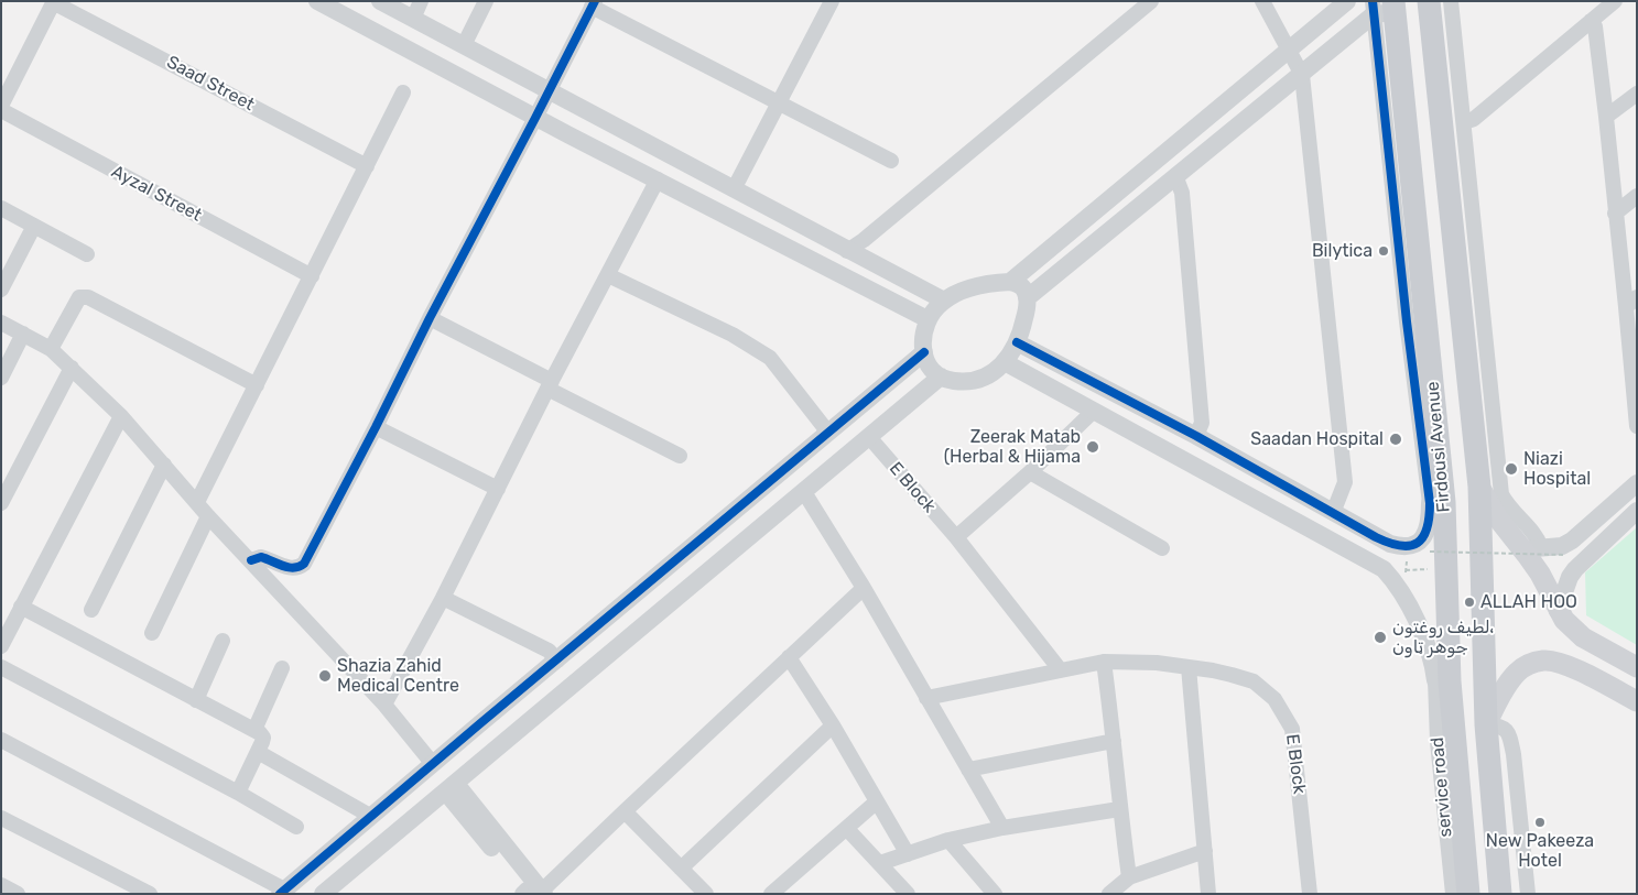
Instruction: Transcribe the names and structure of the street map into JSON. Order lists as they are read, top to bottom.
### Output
{
  "streets": {
    "main road": ["Firdousi Avenue"],
    "street": [
      "Saad Street",
      "Ayzal Street",
      "E Block",
      "service road"
    ]
  },
  "crossings": [
    ["Firdousi Avenue", "service road"]
  ],
  "places": [
    "Bilytica",
    "Saadan Hospital",
    "Zeerak Matab (Herbal & Hijama",
    "Niazi Hospital",
    "ALLAH HOO",
    "لطیف روغتون، جوهر ټاون",
    "Shazia Zahid Medical Centre",
    "New Pakeeza Hotel"
  ]
}
